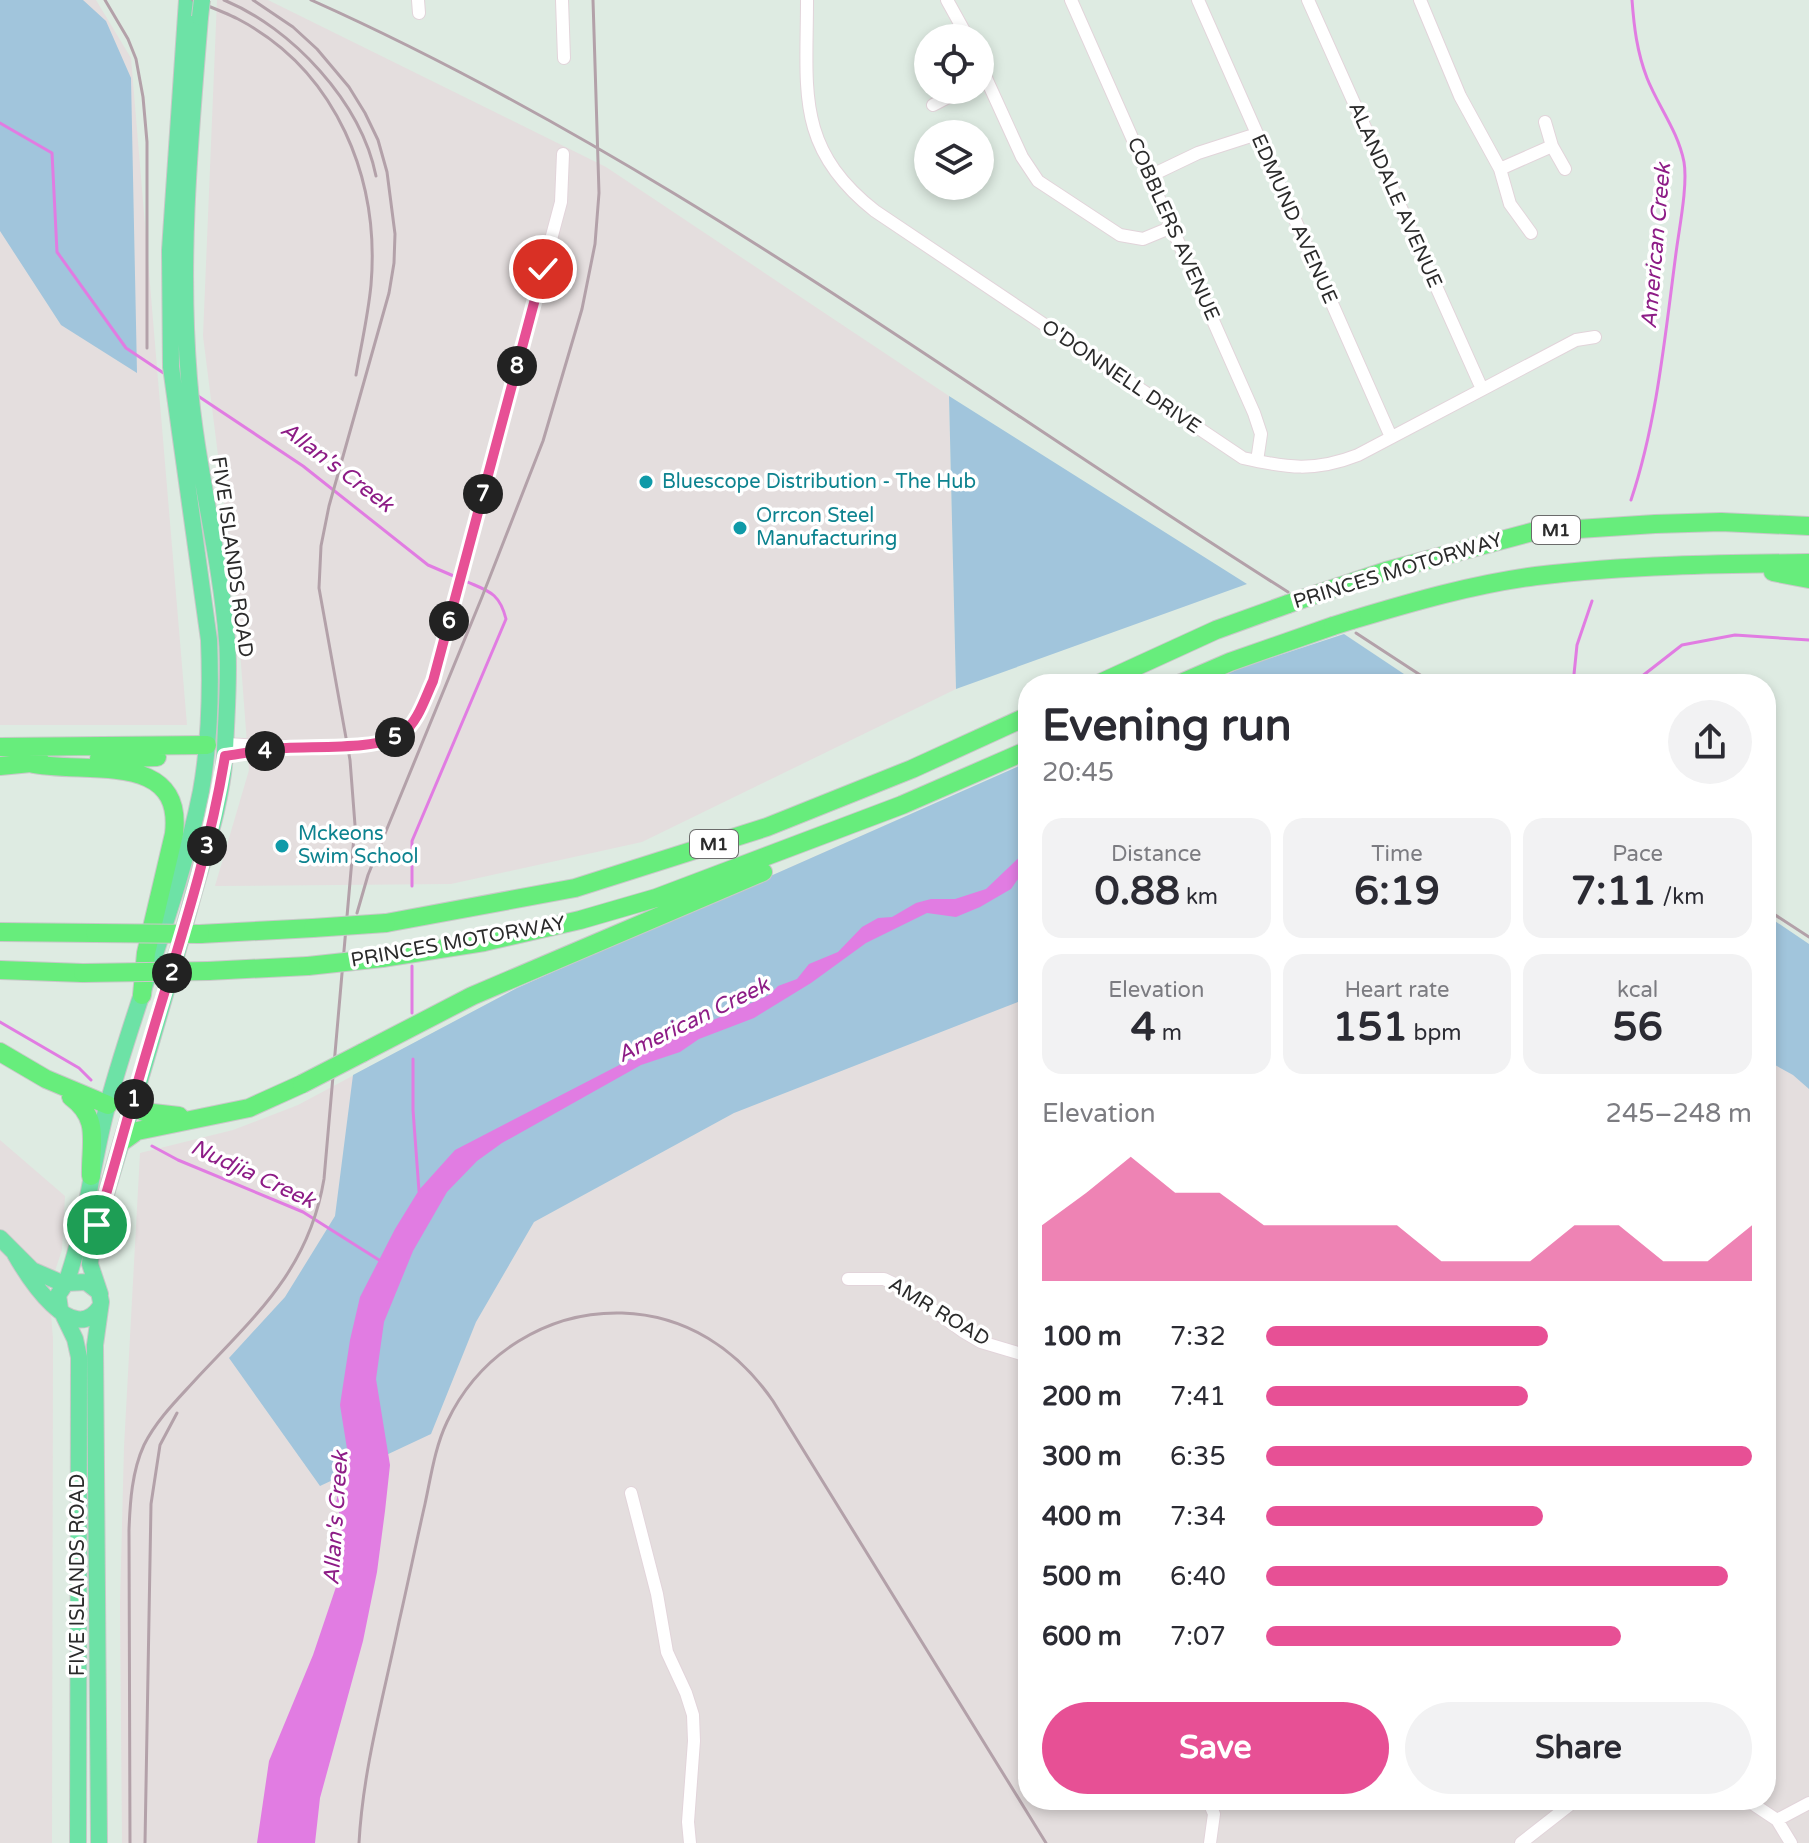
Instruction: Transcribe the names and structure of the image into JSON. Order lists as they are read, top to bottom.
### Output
{
  "streets": {
    "highway": ["M1", "PRINCES MOTORWAY"],
    "main road": ["FIVE ISLANDS ROAD"],
    "street": [
      "ALANDALE AVENUE",
      "EDMUND AVENUE",
      "COBBLERS AVENUE",
      "O'DONNELL DRIVE",
      "AMR ROAD"
    ]
  },
  "crossings": [
    ["ALANDALE AVENUE", "O'DONNELL DRIVE"],
    ["EDMUND AVENUE", "O'DONNELL DRIVE"],
    ["COBBLERS AVENUE", "O'DONNELL DRIVE"]
  ],
  "water": ["American Creek", "Allan's Creek", "Nudjia Creek"],
  "places": ["Bluescope Distribution - The Hub", "Orrcon Steel Manufacturing", "Mckeons Swim School"],
  "page": {
    "pins": [
      "8",
      "7",
      "6",
      "5",
      "4",
      "3",
      "2",
      "1"
    ],
    "heading": ["Evening run", "20:45"],
    "stats": [
      ["Distance", "0.88 km"],
      ["Time", "6:19"],
      ["Pace", "7:11 /km"],
      ["Elevation", "4 m"],
      ["Heart rate", "151 bpm"],
      ["kcal", "56"]
    ],
    "chart": ["Elevation", "245–248 m"],
    "list": [
      {
        "name": "100 m",
        "note": "7:32"
      },
      {
        "name": "200 m",
        "note": "7:41"
      },
      {
        "name": "300 m",
        "note": "6:35"
      },
      {
        "name": "400 m",
        "note": "7:34"
      },
      {
        "name": "500 m",
        "note": "6:40"
      },
      {
        "name": "600 m",
        "note": "7:07"
      }
    ],
    "buttons": ["Save", "Share"]
  }
}
